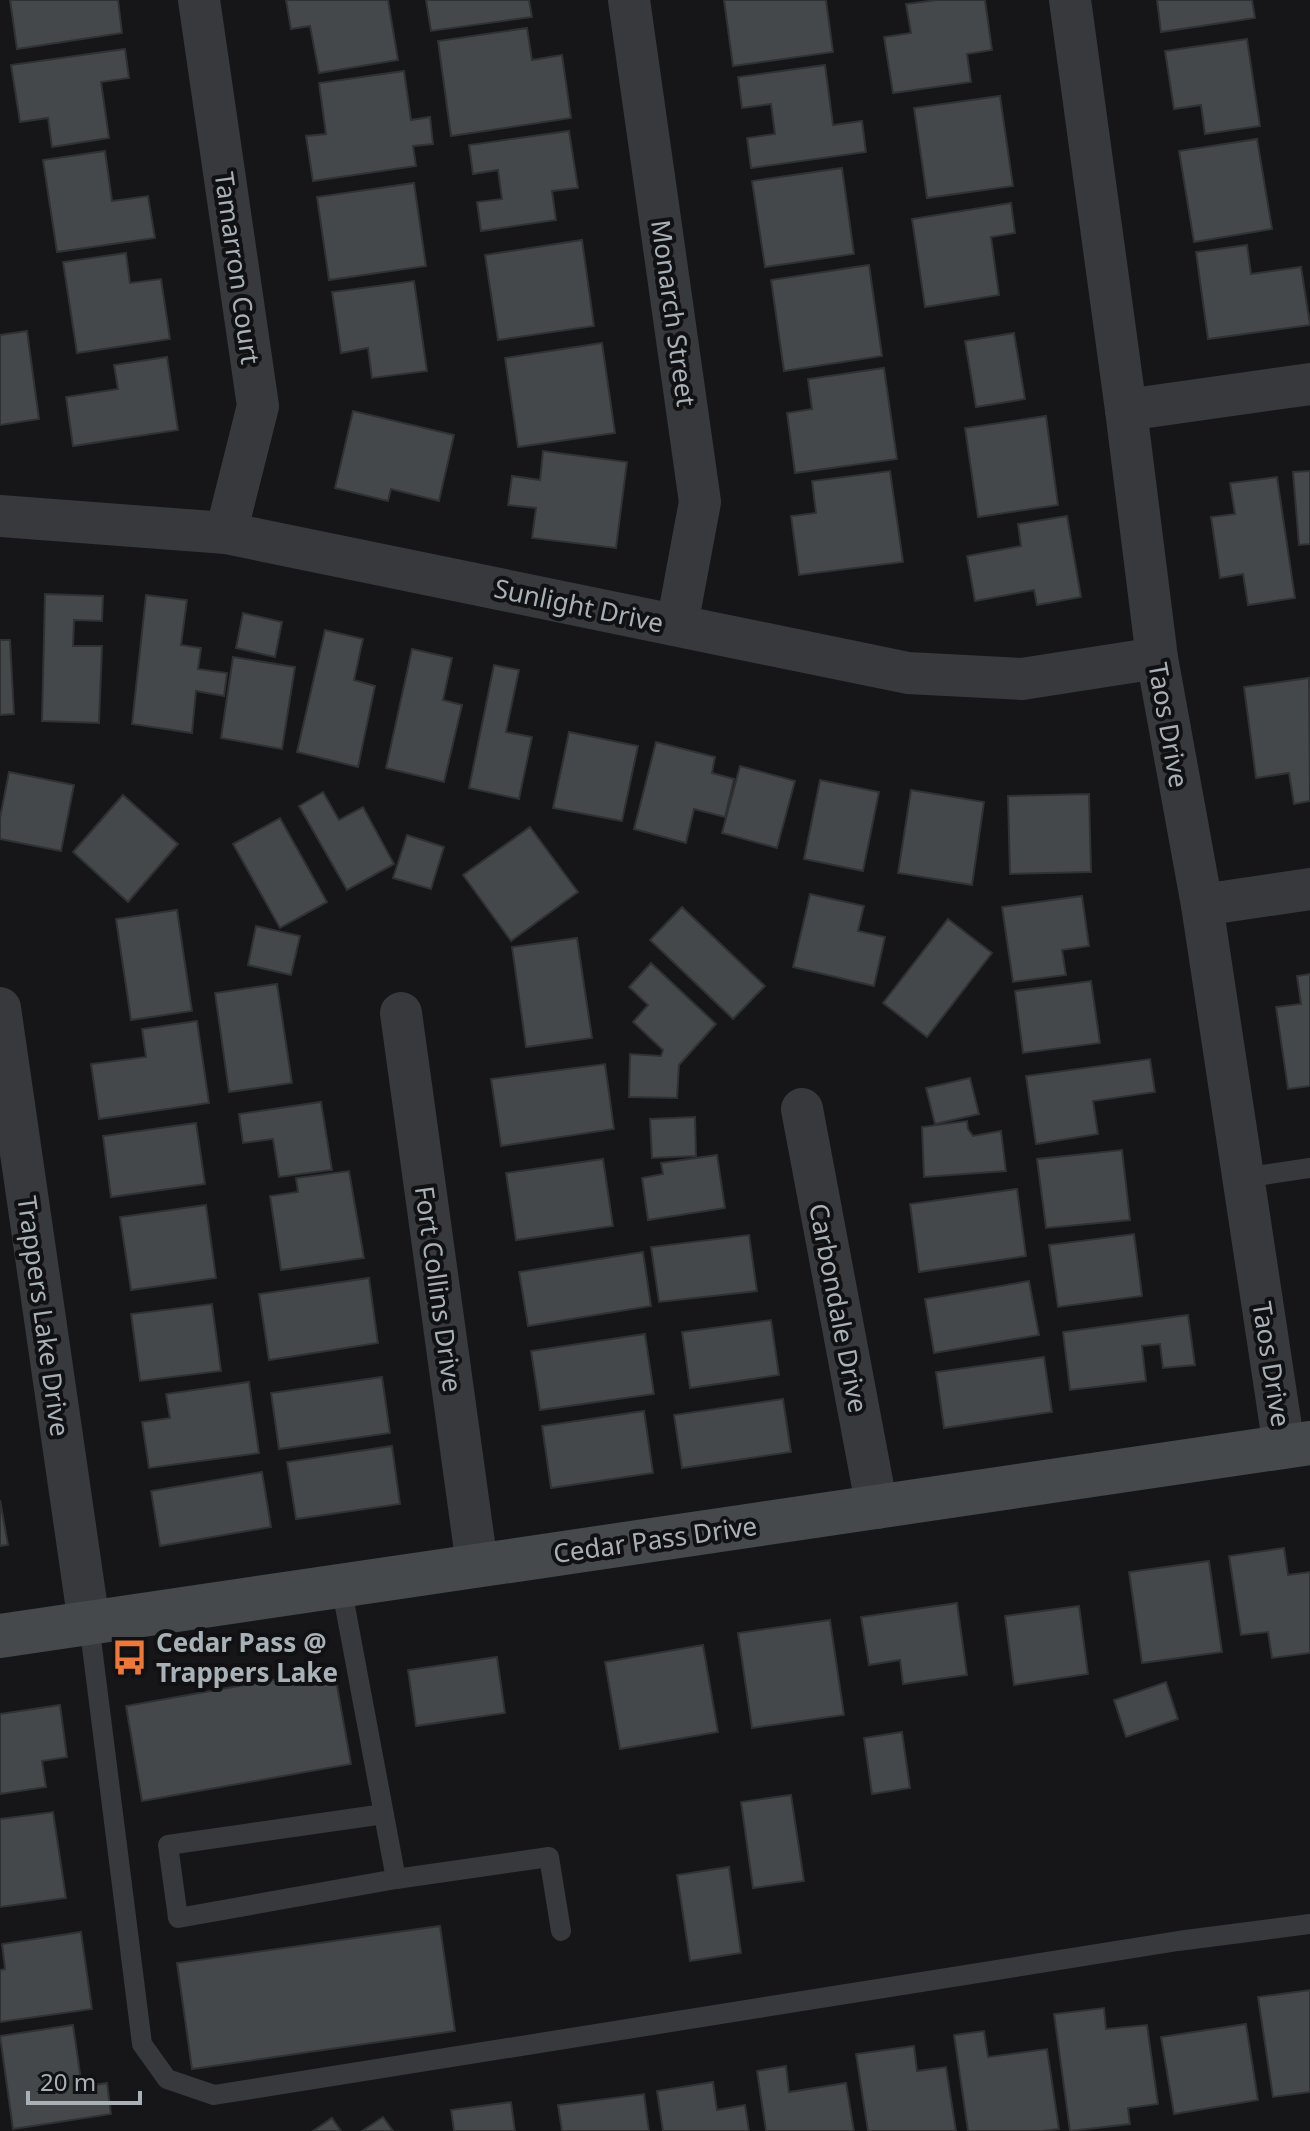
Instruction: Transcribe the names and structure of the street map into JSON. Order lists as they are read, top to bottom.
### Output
{
  "streets": {
    "street": [
      "Tamarron Court",
      "Monarch Street",
      "Sunlight Drive",
      "Taos Drive",
      "Fort Collins Drive",
      "Carbondale Drive",
      "Trappers Lake Drive",
      "Cedar Pass Drive"
    ]
  },
  "crossings": [
    ["Tamarron Court", "Sunlight Drive"],
    ["Monarch Street", "Sunlight Drive"],
    ["Sunlight Drive", "Taos Drive"],
    ["Taos Drive", "Cedar Pass Drive"],
    ["Fort Collins Drive", "Cedar Pass Drive"],
    ["Carbondale Drive", "Cedar Pass Drive"],
    ["Trappers Lake Drive", "Cedar Pass Drive"]
  ],
  "places": {
    "bus stop": ["Cedar Pass @ Trappers Lake"]
  },
  "scale_bar": "20 m"
}
